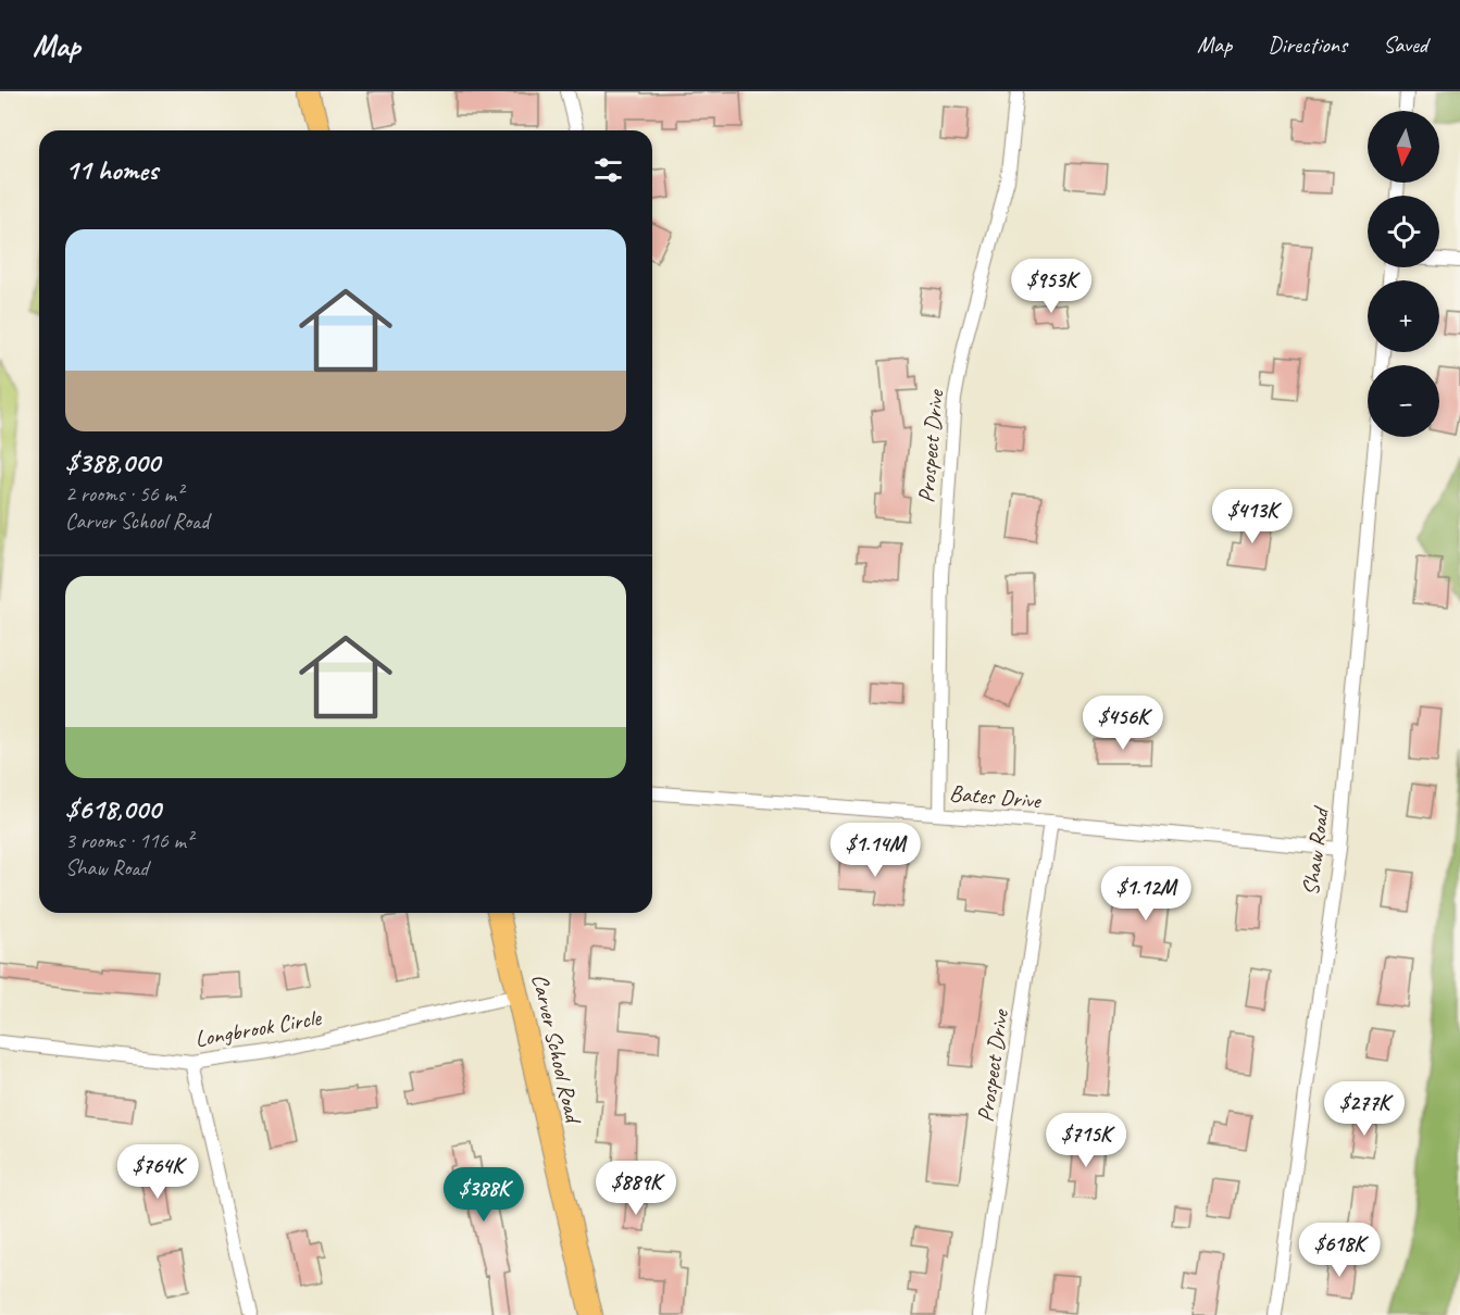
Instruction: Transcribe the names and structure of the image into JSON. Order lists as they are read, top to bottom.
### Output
{
  "streets": {
    "main road": ["Carver School Road"],
    "street": [
      "Prospect Drive",
      "Bates Drive",
      "Shaw Road",
      "Longbrook Circle"
    ]
  },
  "crossings": [
    ["Prospect Drive", "Bates Drive"],
    ["Bates Drive", "Shaw Road"],
    ["Longbrook Circle", "Carver School Road"]
  ],
  "north": "bottom",
  "page": {
    "header": "Map",
    "nav": ["Map", "Directions", "Saved"],
    "map_buttons": ["+", "−"],
    "heading": "11 homes",
    "list": [
      {
        "name": "$388,000",
        "note": "2 rooms · 56 m² · Carver School Road"
      },
      {
        "name": "$618,000",
        "note": "3 rooms · 116 m² · Shaw Road"
      }
    ],
    "price": [
      "$953K",
      "$413K",
      "$456K",
      "$1.14M",
      "$1.12M",
      "$277K",
      "$715K",
      "$764K",
      "$889K",
      "$388K",
      "$618K"
    ]
  }
}
